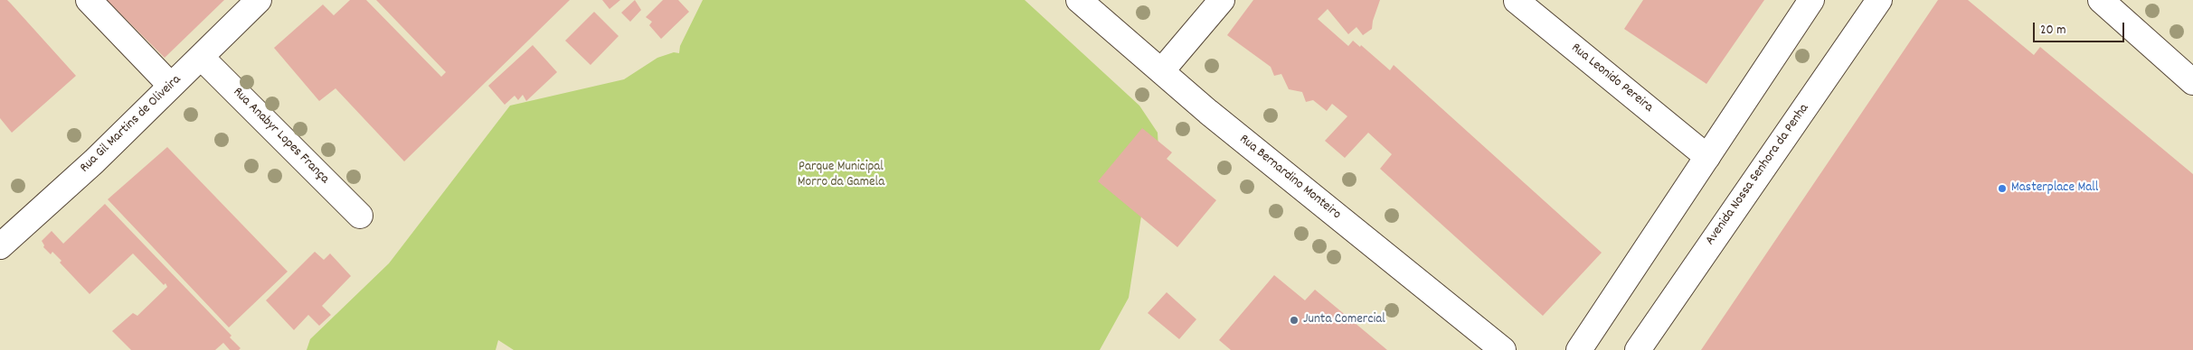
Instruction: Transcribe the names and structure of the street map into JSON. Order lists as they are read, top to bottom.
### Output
{
  "streets": {
    "street": [
      "Rua Leonido Pereira",
      "Rua Gil Martins de Oliveira",
      "Rua Anabyr Lopes França",
      "Avenida Nossa Senhora da Penha",
      "Rua Bernardino Monteiro"
    ]
  },
  "crossings": [
    ["Rua Gil Martins de Oliveira", "Rua Anabyr Lopes França"]
  ],
  "parks": ["Parque Municipal Morro da Gamela"],
  "places": ["Masterplace Mall", "Junta Comercial"],
  "scale_bar": "20 m"
}
